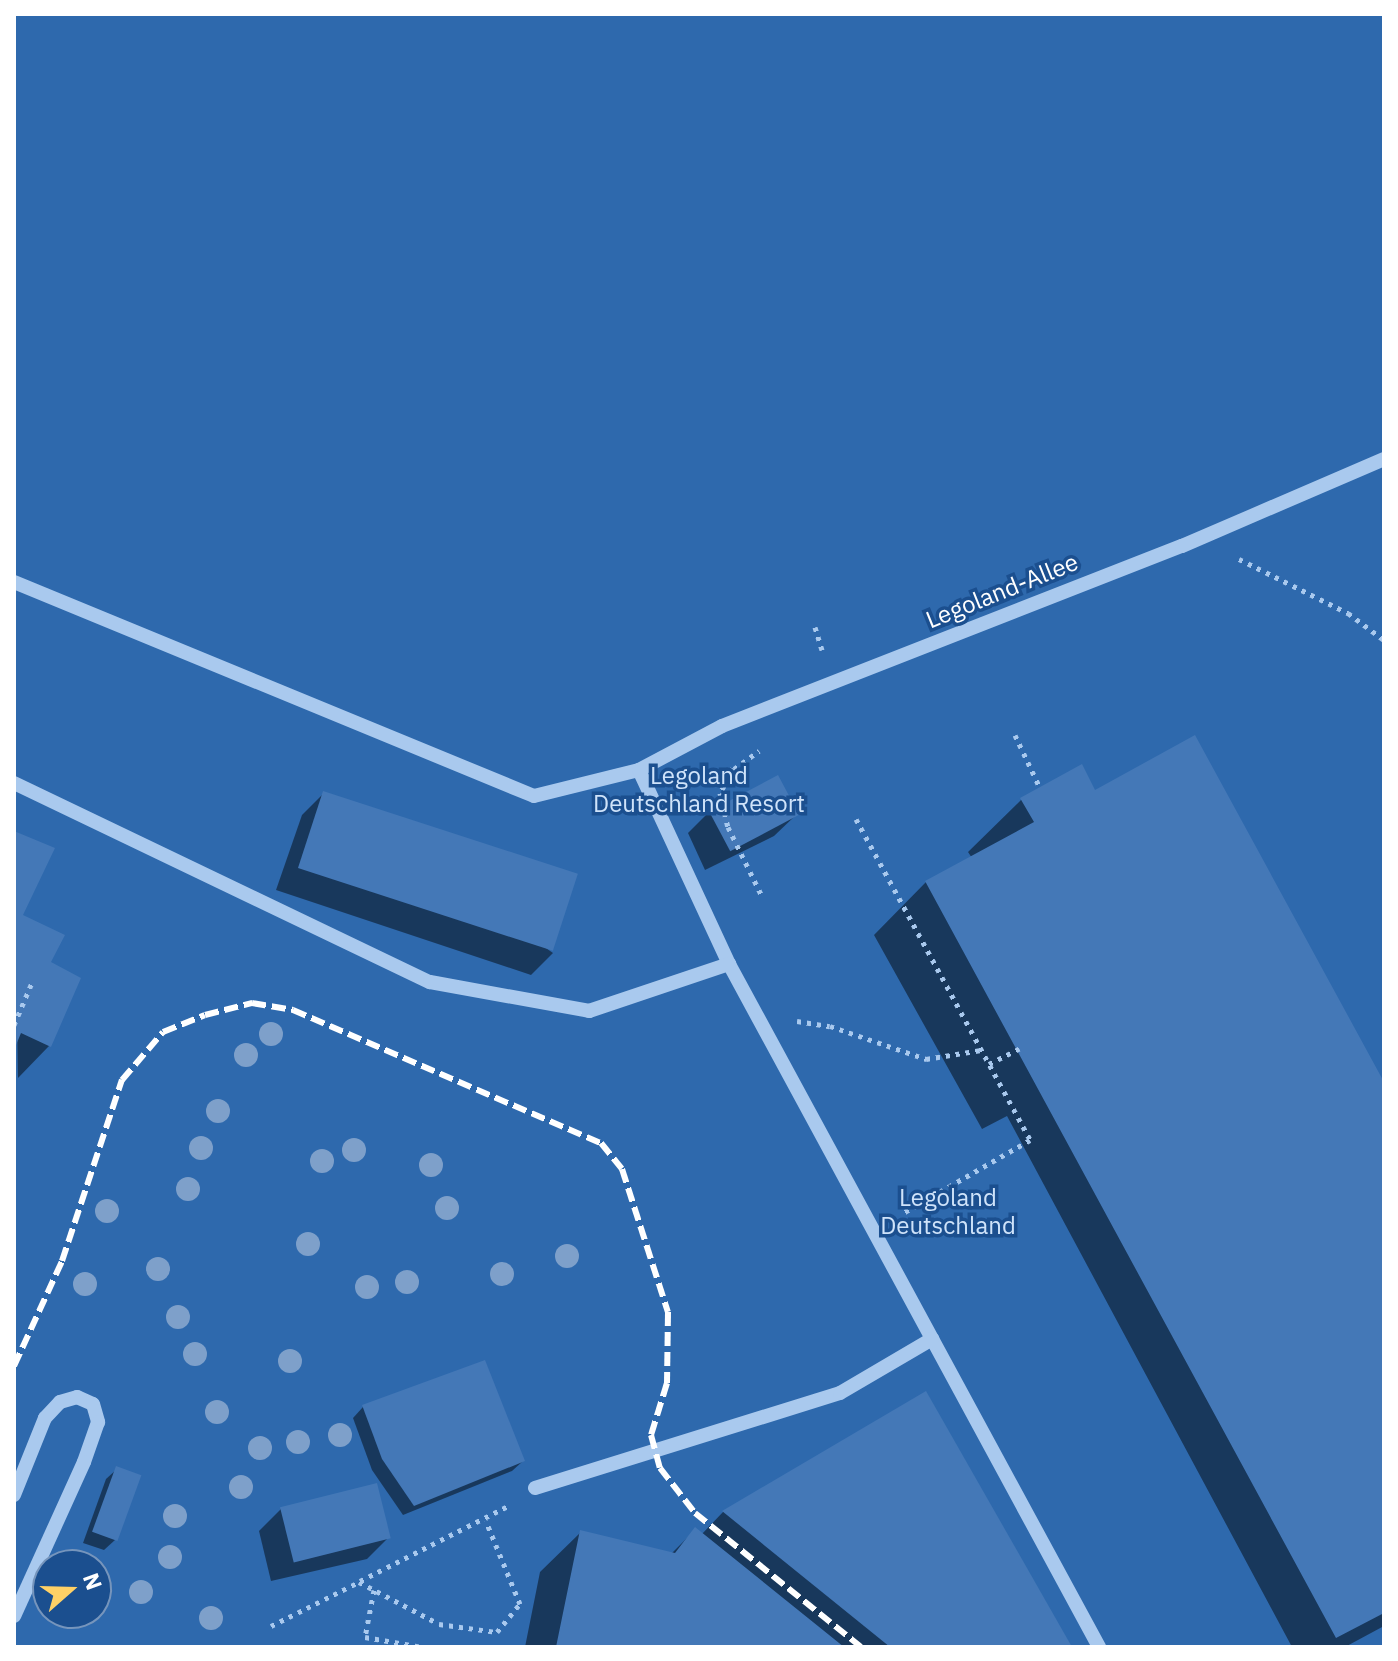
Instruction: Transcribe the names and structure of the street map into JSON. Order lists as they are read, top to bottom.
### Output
{
  "streets": {
    "street": ["Legoland-Allee"]
  },
  "parks": ["Legoland Deutschland Resort", "Legoland Deutschland"],
  "north": "right"
}
